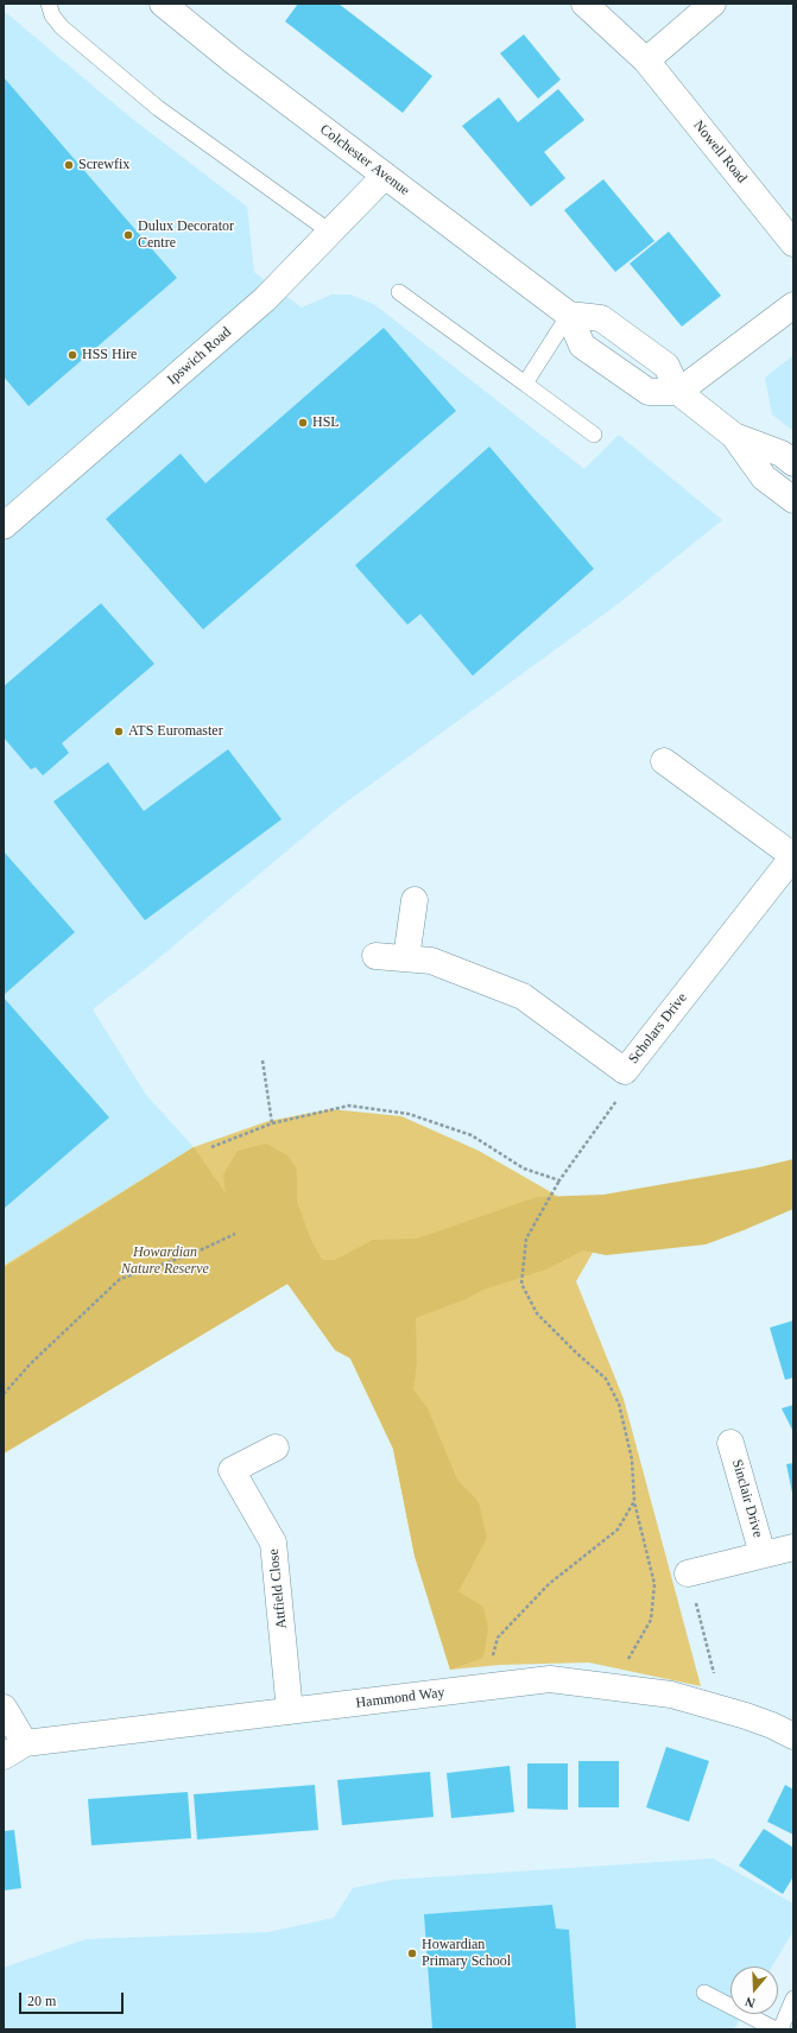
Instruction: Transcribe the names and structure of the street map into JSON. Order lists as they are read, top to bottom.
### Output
{
  "streets": {
    "street": [
      "Nowell Road",
      "Colchester Avenue",
      "Ipswich Road",
      "Scholars Drive",
      "Sinclair Drive",
      "Attfield Close",
      "Hammond Way"
    ]
  },
  "crossings": [
    ["Colchester Avenue", "Ipswich Road"],
    ["Attfield Close", "Hammond Way"]
  ],
  "parks": ["Howardian Nature Reserve"],
  "places": [
    "Screwfix",
    "Dulux Decorator Centre",
    "HSS Hire",
    "HSL",
    "ATS Euromaster",
    "Howardian Primary School"
  ],
  "scale_bar": "20 m",
  "north": "bottom"
}
